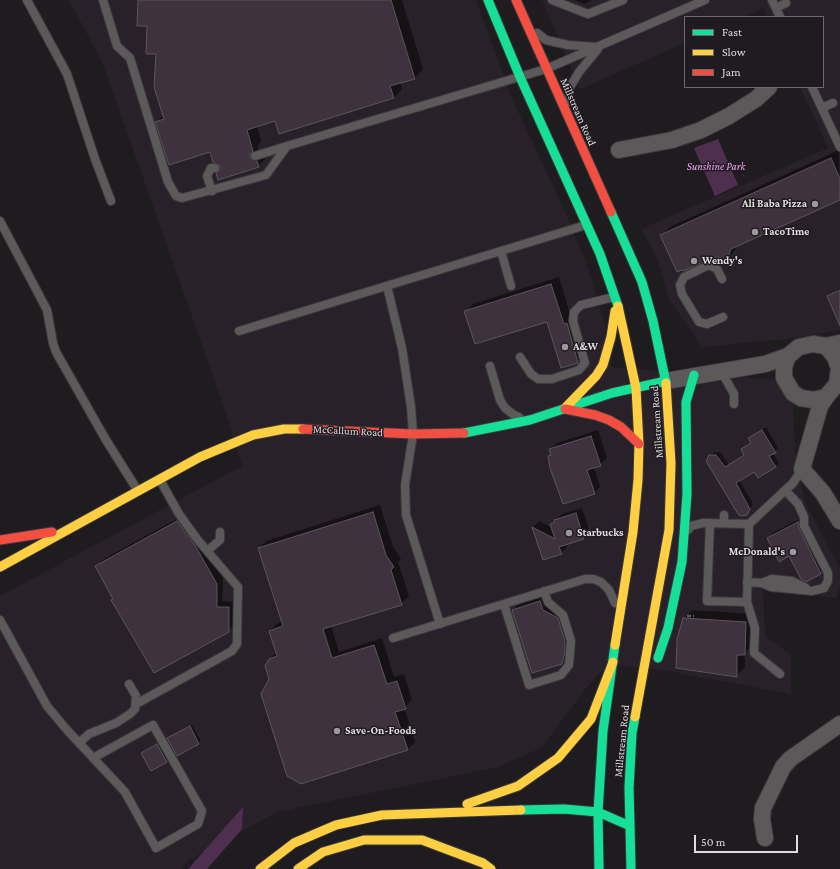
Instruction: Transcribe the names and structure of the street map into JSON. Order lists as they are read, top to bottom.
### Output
{
  "streets": {
    "main road": ["Millstream Road", "McCallum Road"]
  },
  "crossings": [
    ["Millstream Road", "McCallum Road"]
  ],
  "parks": ["Sunshine Park"],
  "places": [
    "Ali Baba Pizza",
    "TacoTime",
    "Wendy's",
    "A&W",
    "Starbucks",
    "McDonald's",
    "Save-On-Foods"
  ],
  "legend": ["Fast", "Slow", "Jam"],
  "scale_bar": "50 m"
}
